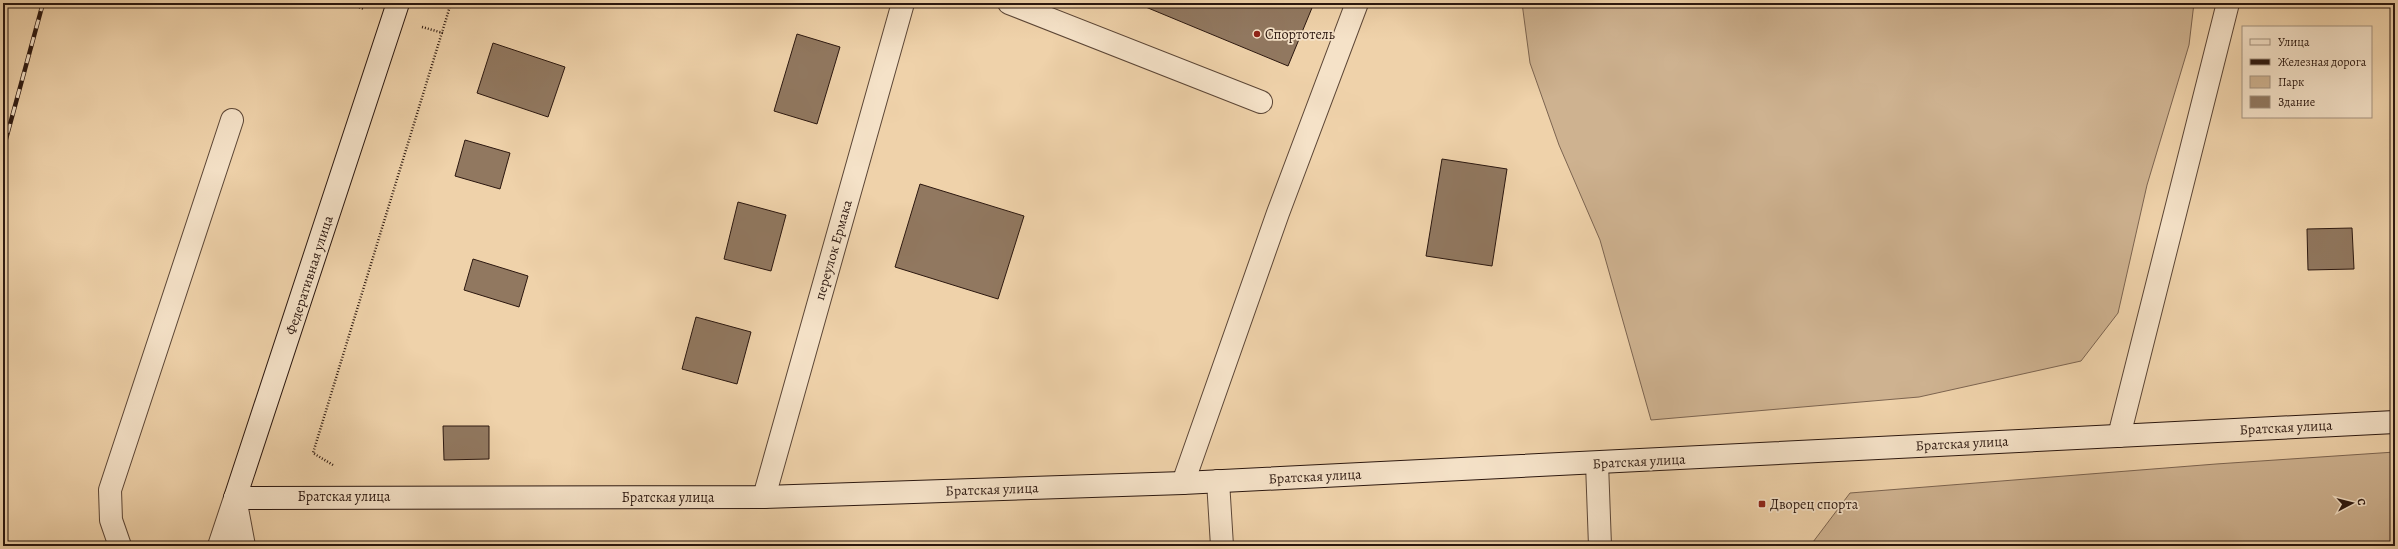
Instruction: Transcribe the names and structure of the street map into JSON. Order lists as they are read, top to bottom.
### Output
{
  "streets": {
    "street": ["переулок Ермака", "Федеративная улица", "Братская улица"]
  },
  "crossings": [
    ["переулок Ермака", "Братская улица"],
    ["Федеративная улица", "Братская улица"]
  ],
  "places": {
    "other": ["Спортотель"],
    "transit": ["Дворец спорта"]
  },
  "legend": [
    "Улица",
    "Железная дорога",
    "Парк",
    "Здание"
  ],
  "north": "right"
}
